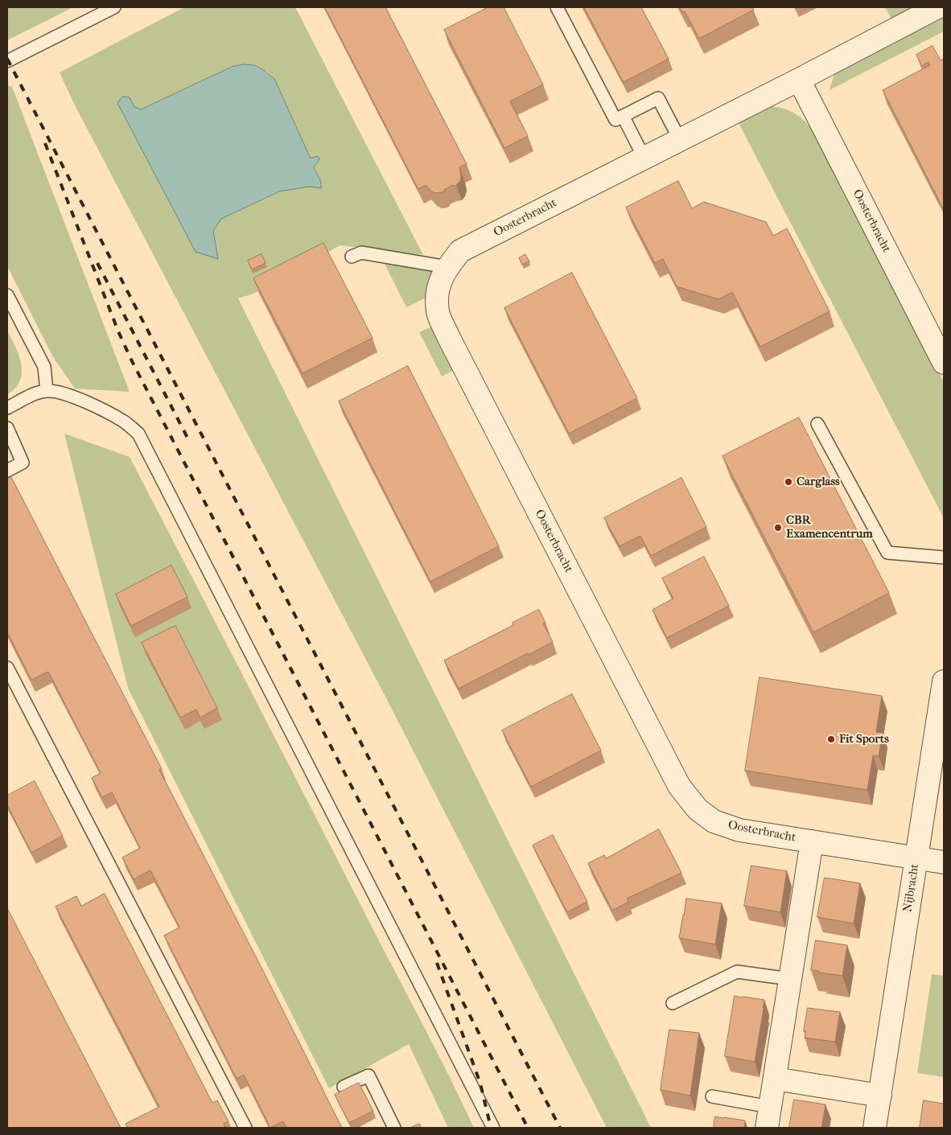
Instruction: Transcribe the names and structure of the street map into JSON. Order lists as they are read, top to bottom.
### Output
{
  "streets": {
    "street": ["Oosterbracht", "Nijbracht"]
  },
  "crossings": [
    ["Oosterbracht", "Nijbracht"]
  ],
  "places": ["Carglass", "CBR Examencentrum", "Fit Sports"]
}
